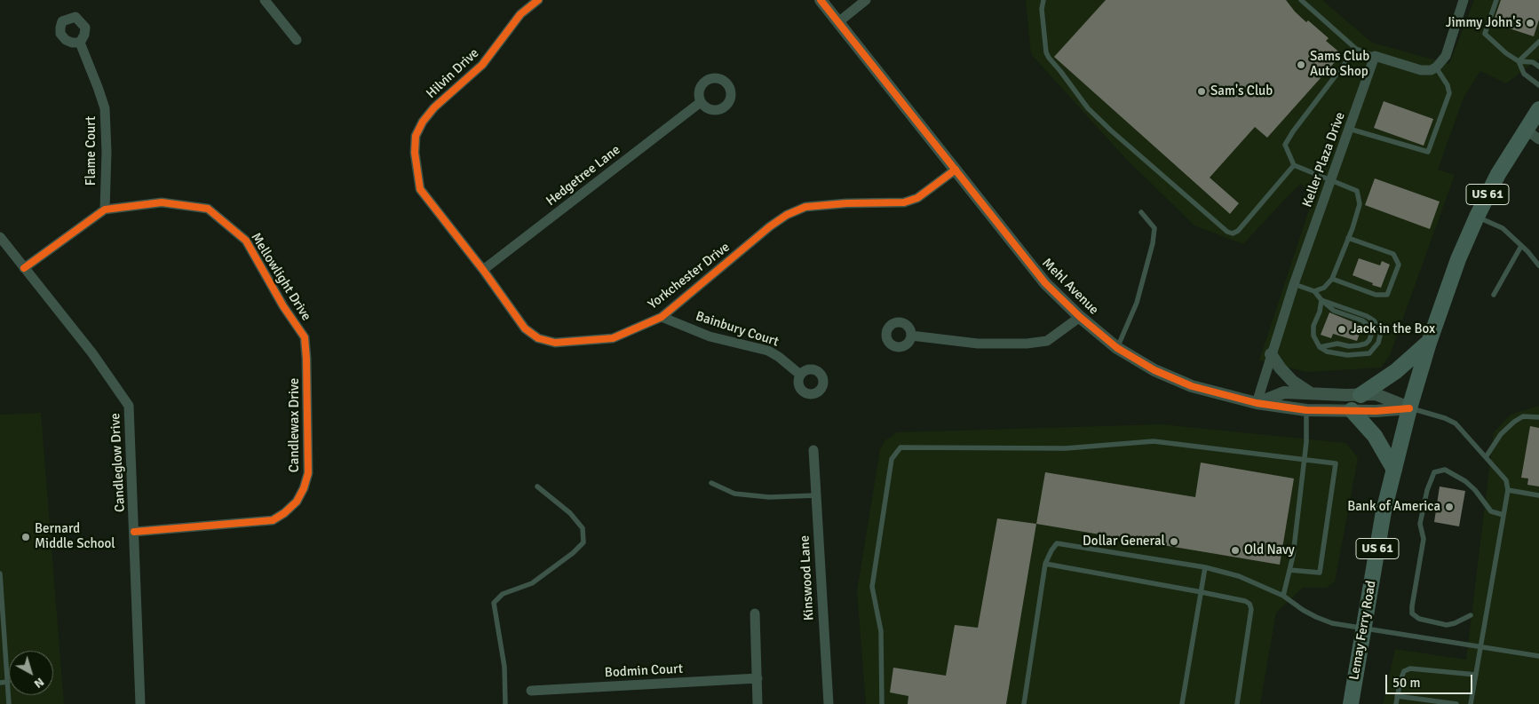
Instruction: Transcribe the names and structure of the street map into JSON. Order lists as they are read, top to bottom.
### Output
{
  "streets": {
    "main road": ["US 61", "Lemay Ferry Road"],
    "street": [
      "Hilvin Drive",
      "Flame Court",
      "Keller Plaza Drive",
      "Hedgetree Lane",
      "Yorkchester Drive",
      "Mellowlight Drive",
      "Mehl Avenue",
      "Bainbury Court",
      "Candlewax Drive",
      "Candleglow Drive",
      "Kinswood Lane",
      "Bodmin Court"
    ]
  },
  "crossings": [
    ["Hilvin Drive", "Yorkchester Drive"],
    ["Flame Court", "Mellowlight Drive"],
    ["Keller Plaza Drive", "Mehl Avenue"],
    ["Hedgetree Lane", "Yorkchester Drive"],
    ["Yorkchester Drive", "Mehl Avenue"],
    ["Yorkchester Drive", "Bainbury Court"],
    ["Mellowlight Drive", "Candlewax Drive"],
    ["Mellowlight Drive", "Candleglow Drive"],
    ["Mehl Avenue", "Lemay Ferry Road"],
    ["Candlewax Drive", "Candleglow Drive"]
  ],
  "places": [
    "Jimmy John's",
    "Sams Club Auto Shop",
    "Sam's Club",
    "Jack in the Box",
    "Bank of America",
    "Bernard Middle School",
    "Dollar General",
    "Old Navy"
  ],
  "scale_bar": "50 m",
  "north": "bottom right"
}
